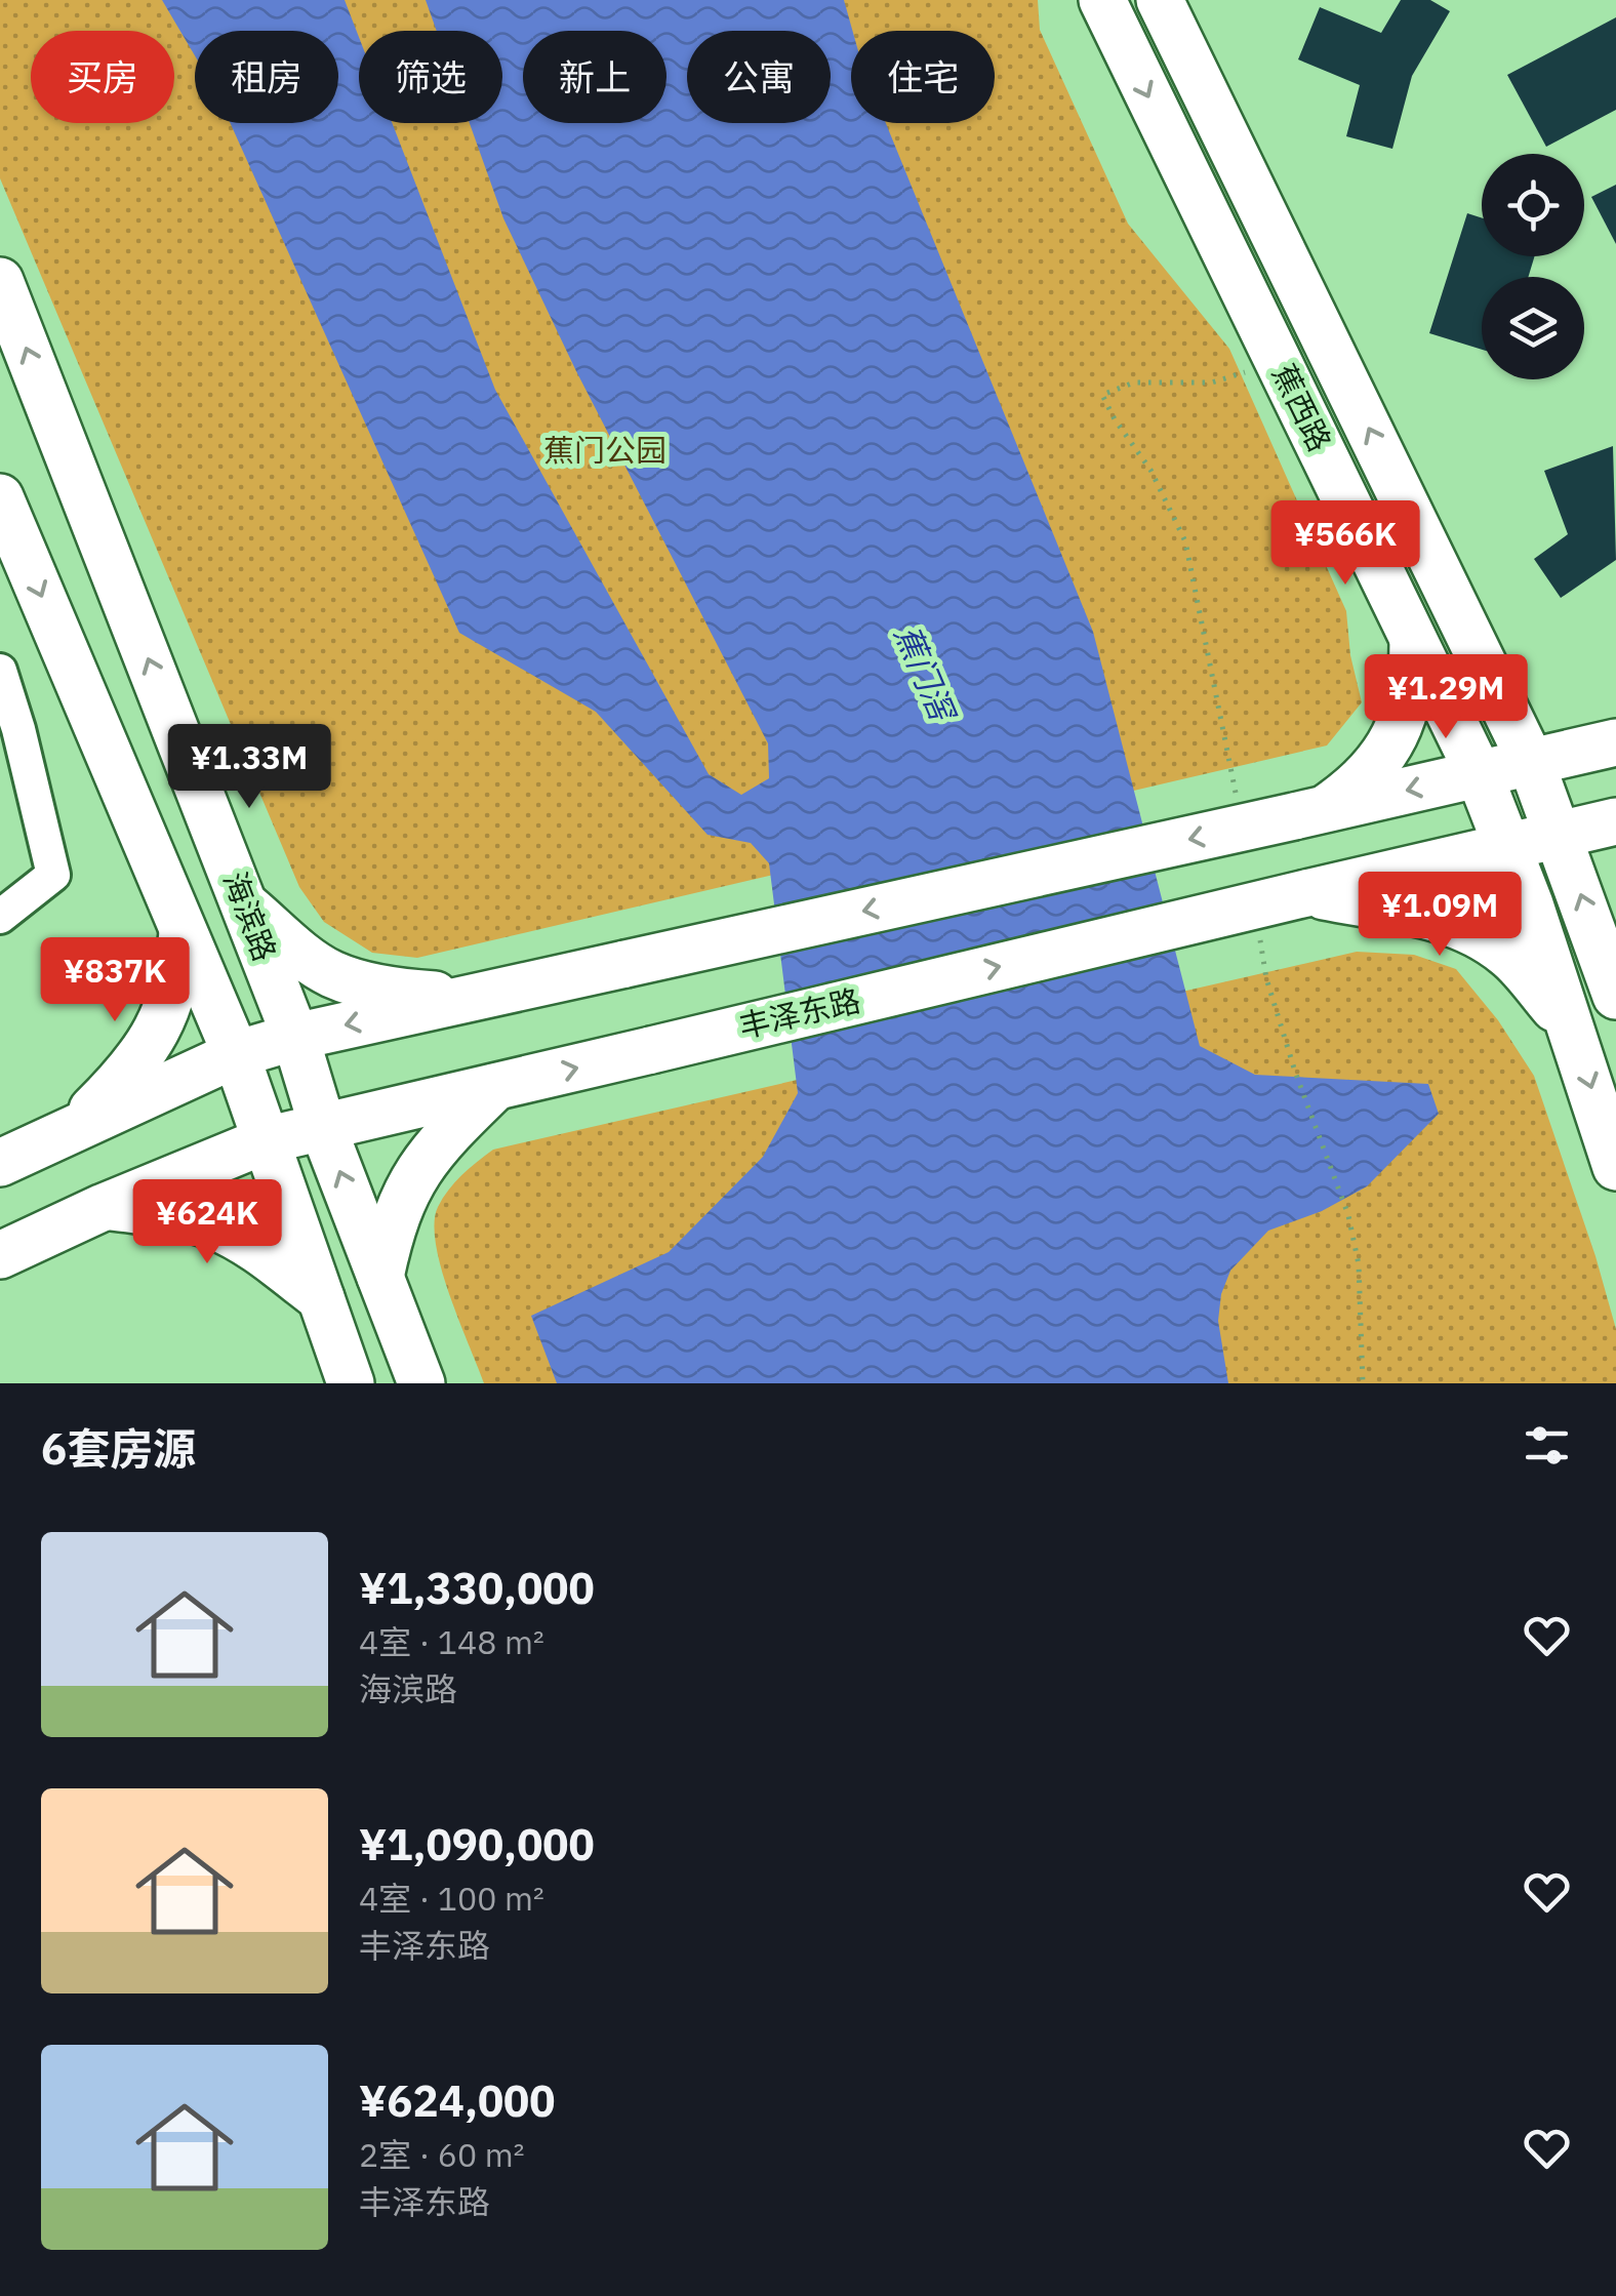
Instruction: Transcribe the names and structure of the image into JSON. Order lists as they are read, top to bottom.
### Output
{
  "streets": {
    "main road": ["蕉西路", "海滨路", "丰泽东路"]
  },
  "crossings": [
    ["蕉西路", "丰泽东路"],
    ["海滨路", "丰泽东路"]
  ],
  "water": ["蕉门滘"],
  "parks": ["蕉门公园"],
  "page": {
    "chip": [
      "买房",
      "租房",
      "筛选",
      "新上",
      "公寓",
      "住宅"
    ],
    "price": [
      "¥566K",
      "¥1.29M",
      "¥1.33M",
      "¥1.09M",
      "¥837K",
      "¥624K"
    ],
    "heading": "6套房源",
    "list": [
      {
        "name": "¥1,330,000",
        "note": "4室 · 148 m² · 海滨路"
      },
      {
        "name": "¥1,090,000",
        "note": "4室 · 100 m² · 丰泽东路"
      },
      {
        "name": "¥624,000",
        "note": "2室 · 60 m² · 丰泽东路"
      }
    ]
  }
}
